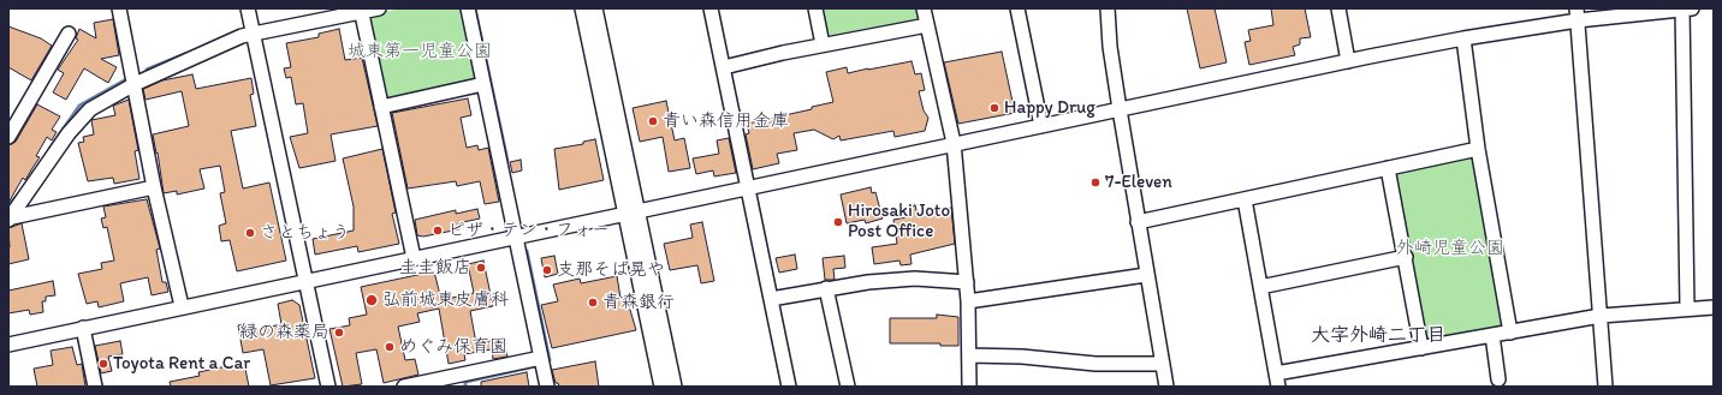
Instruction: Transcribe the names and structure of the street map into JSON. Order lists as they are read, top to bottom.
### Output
{
  "districts": ["大字外崎二丁目"],
  "parks": ["城東第一児童公園", "外崎児童公園"],
  "places": [
    "Happy Drug",
    "青い森信用金庫",
    "7-Eleven",
    "Hirosaki Joto Post Office",
    "ピザ・テン・フォー",
    "さとちょう",
    "圭圭飯店",
    "支那そば晃や",
    "弘前城東皮膚科",
    "青森銀行",
    "緑の森薬局",
    "めぐみ保育園",
    "Toyota Rent a Car"
  ]
}
